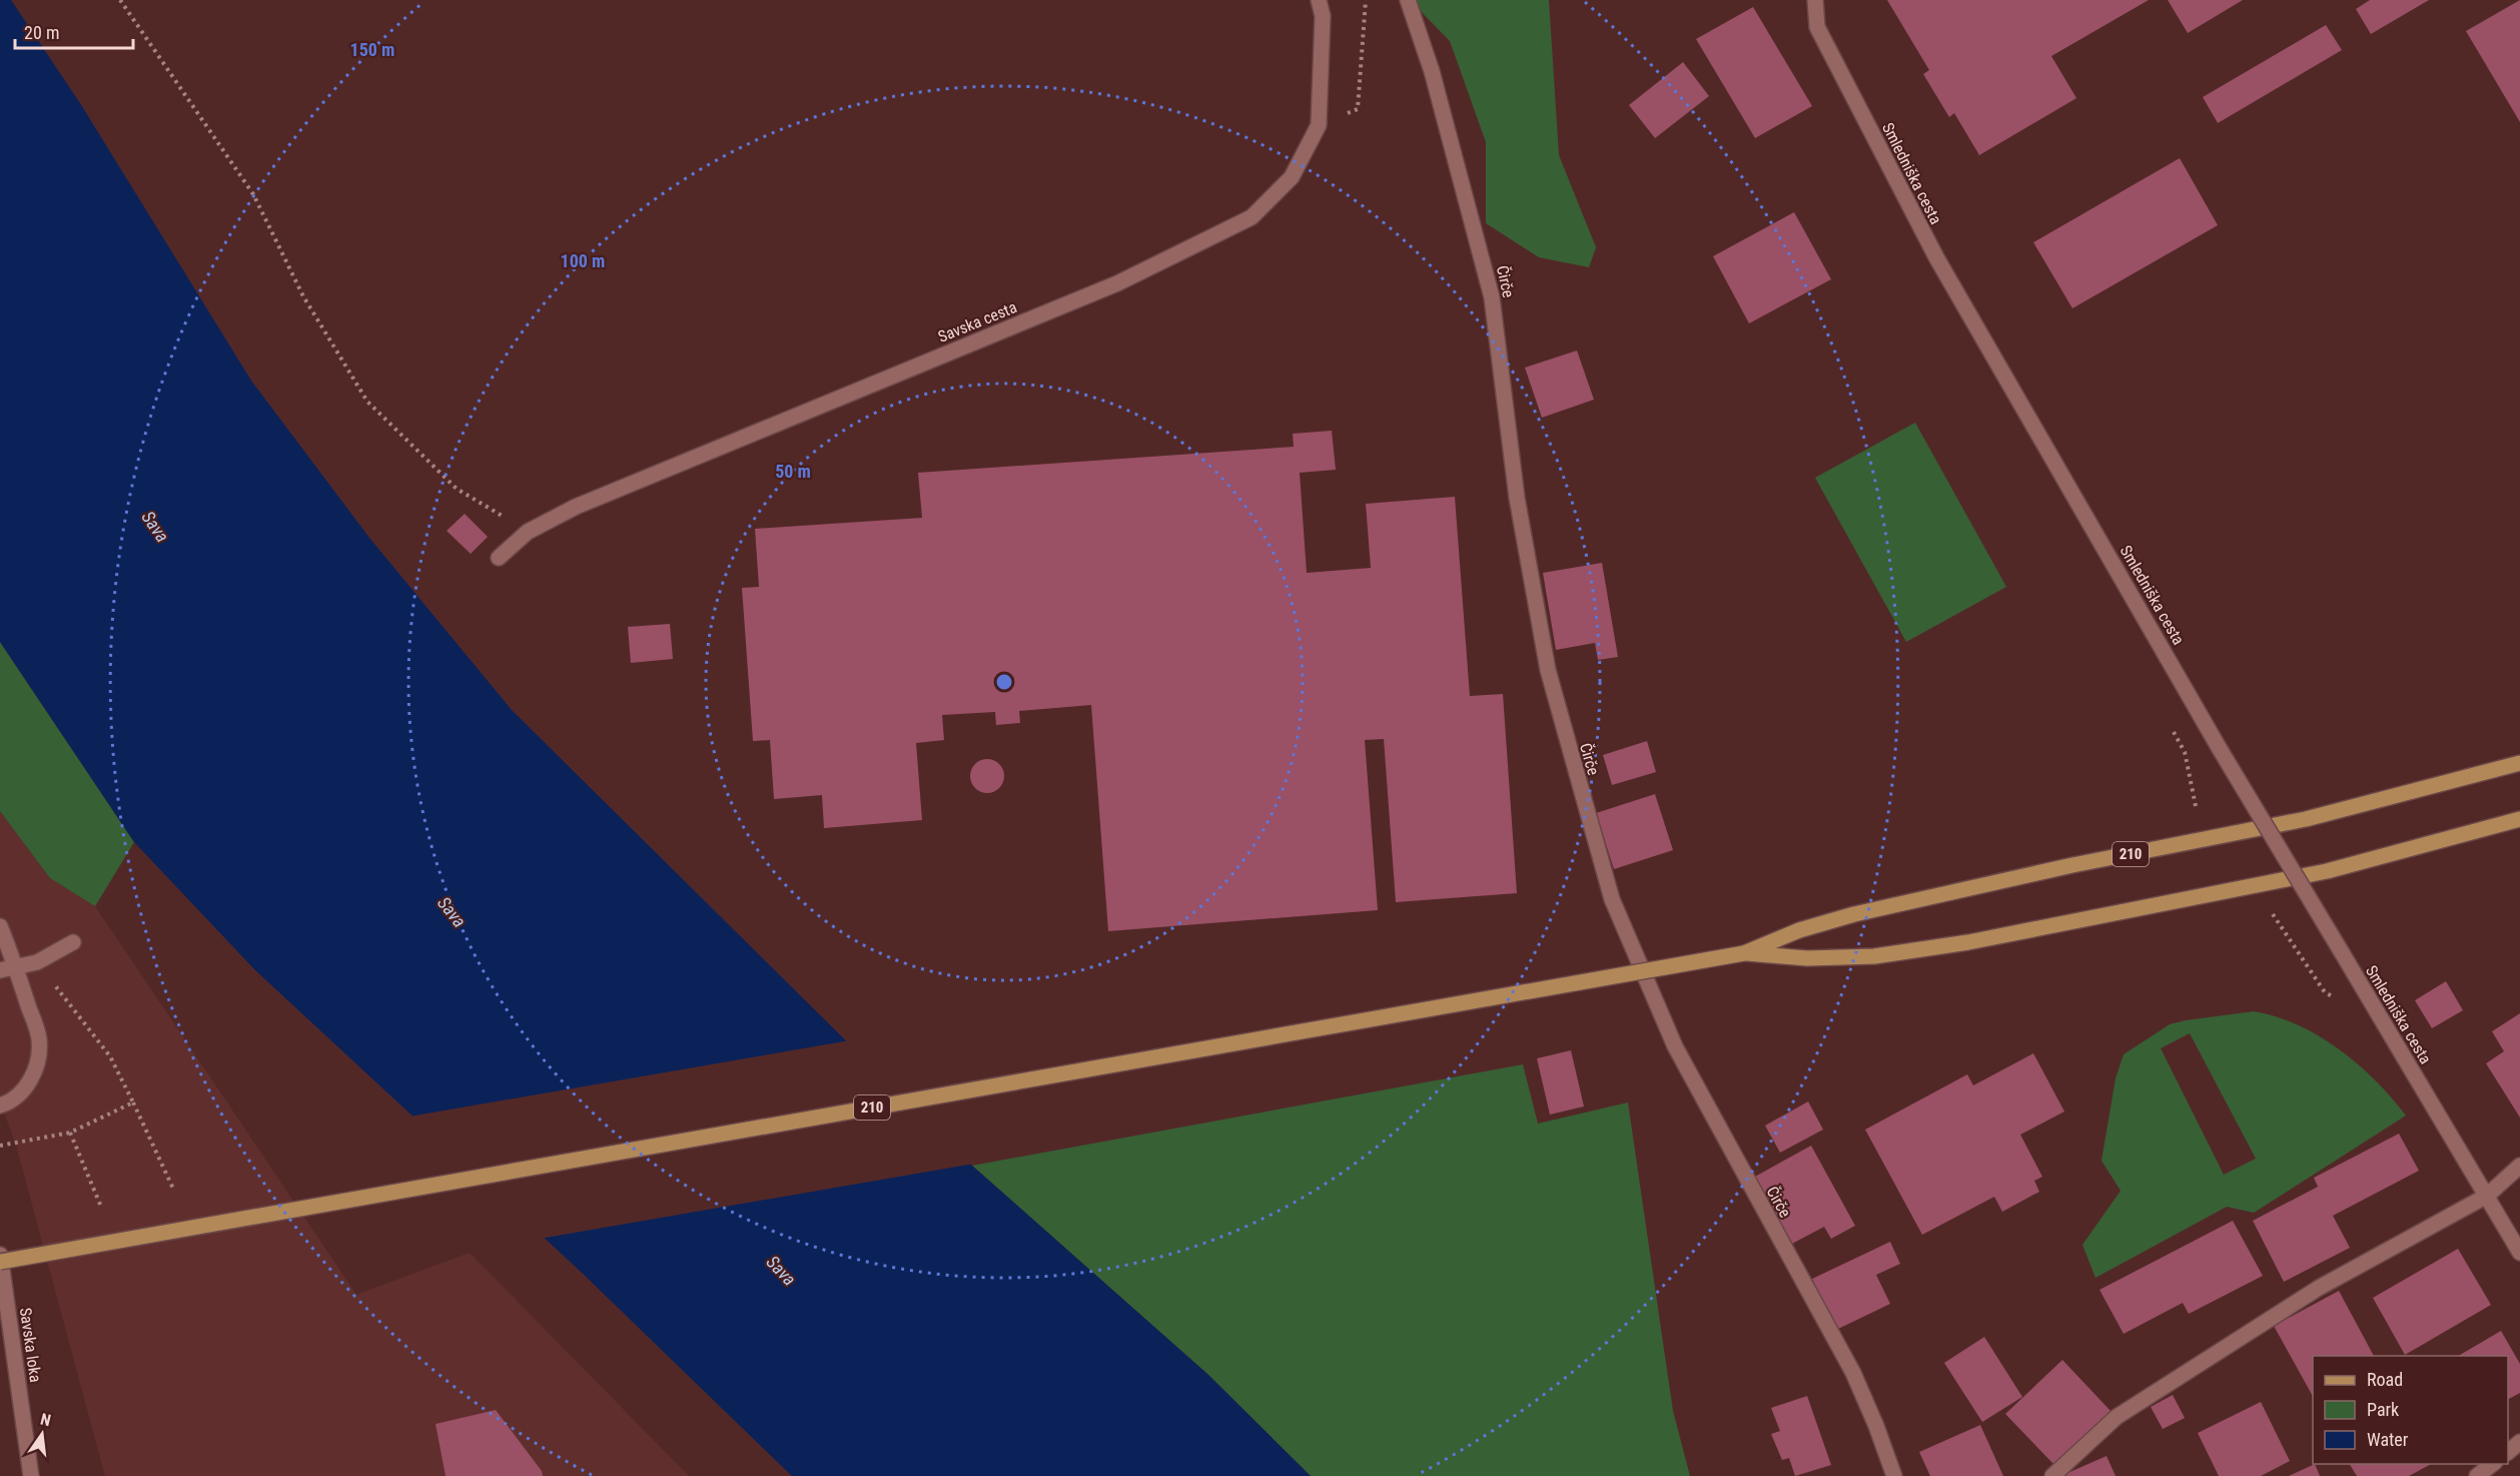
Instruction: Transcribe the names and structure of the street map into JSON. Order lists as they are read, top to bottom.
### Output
{
  "streets": {
    "main road": ["210"],
    "street": [
      "Smledniška cesta",
      "Čirče",
      "Savska cesta",
      "Savska loka"
    ]
  },
  "water": ["Sava"],
  "legend": ["Road", "Park", "Water"],
  "scale_bar": "20 m",
  "north": "top",
  "rings": ["150 m", "100 m", "50 m"]
}
